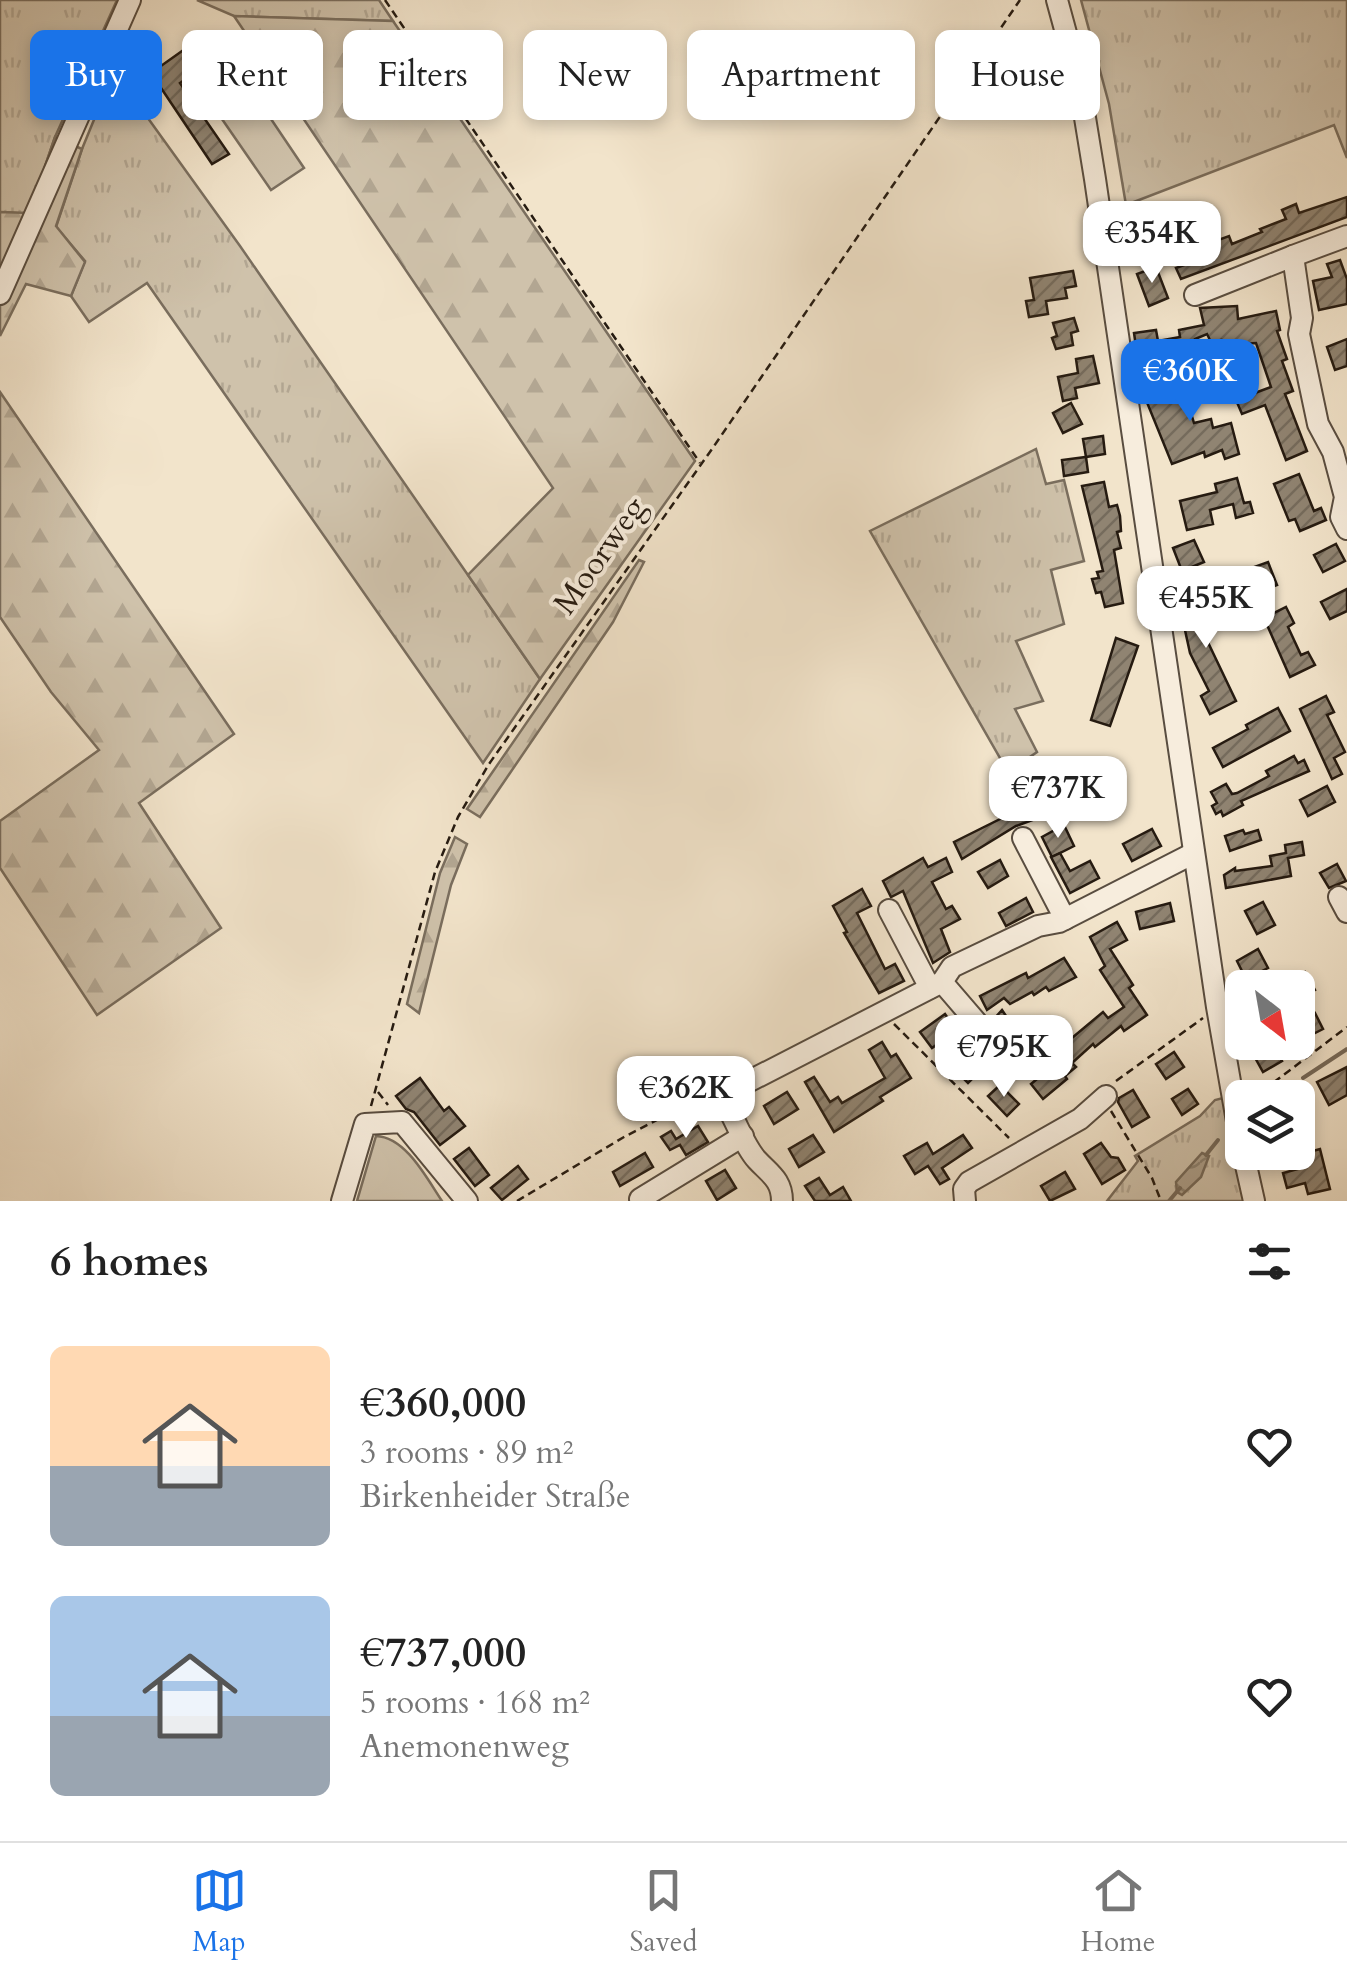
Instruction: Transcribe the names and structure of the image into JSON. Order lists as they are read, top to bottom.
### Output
{
  "streets": {
    "path": ["Moorweg"]
  },
  "north": "bottom right",
  "page": {
    "chip": [
      "Buy",
      "Rent",
      "Filters",
      "New",
      "Apartment",
      "House"
    ],
    "price": [
      "€354K",
      "€360K",
      "€455K",
      "€737K",
      "€795K",
      "€362K"
    ],
    "heading": "6 homes",
    "list": [
      {
        "name": "€360,000",
        "note": "3 rooms · 89 m² · Birkenheider Straße"
      },
      {
        "name": "€737,000",
        "note": "5 rooms · 168 m² · Anemonenweg"
      }
    ],
    "tabs": ["Map", "Saved", "Home"]
  }
}
